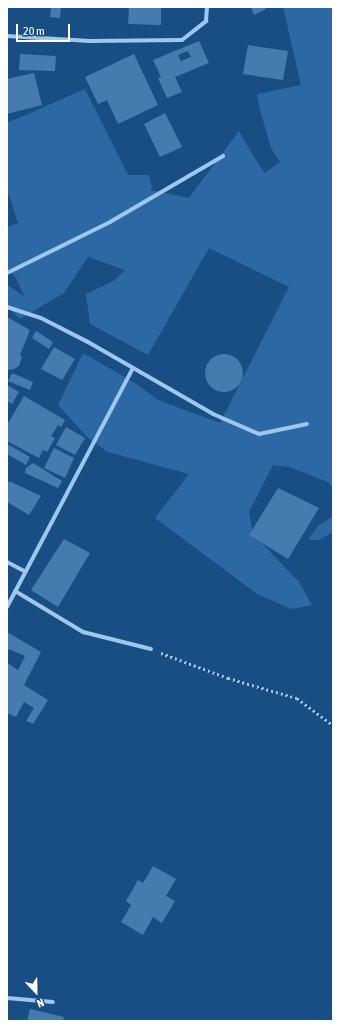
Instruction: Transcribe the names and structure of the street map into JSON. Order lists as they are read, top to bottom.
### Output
{
  "scale_bar": "20 m",
  "north": "bottom"
}
